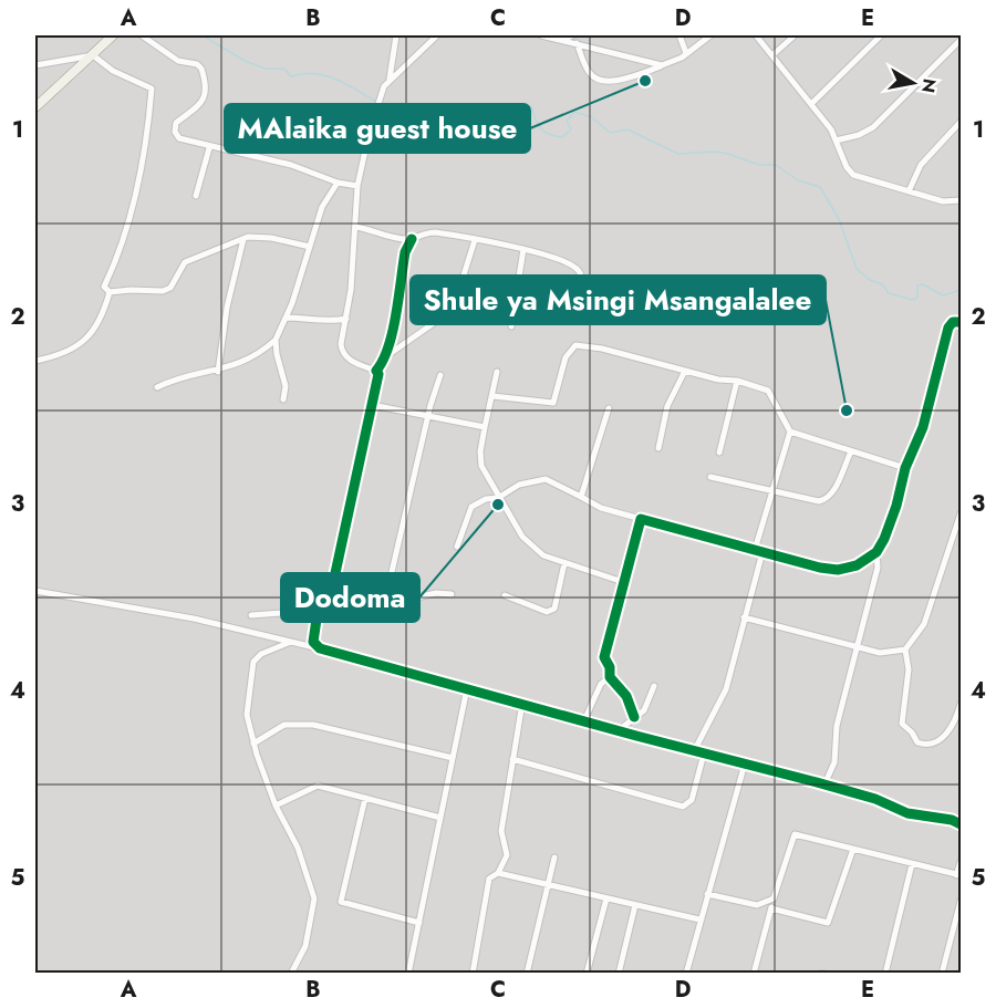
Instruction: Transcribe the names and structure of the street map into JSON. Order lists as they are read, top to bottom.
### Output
{
  "places": ["MAlaika guest house", "Shule ya Msingi Msangalalee", "Dodoma"],
  "north": "right",
  "grid": {
    "columns": [
      "A",
      "B",
      "C",
      "D",
      "E"
    ],
    "rows": [
      "1",
      "2",
      "3",
      "4",
      "5"
    ]
  }
}
